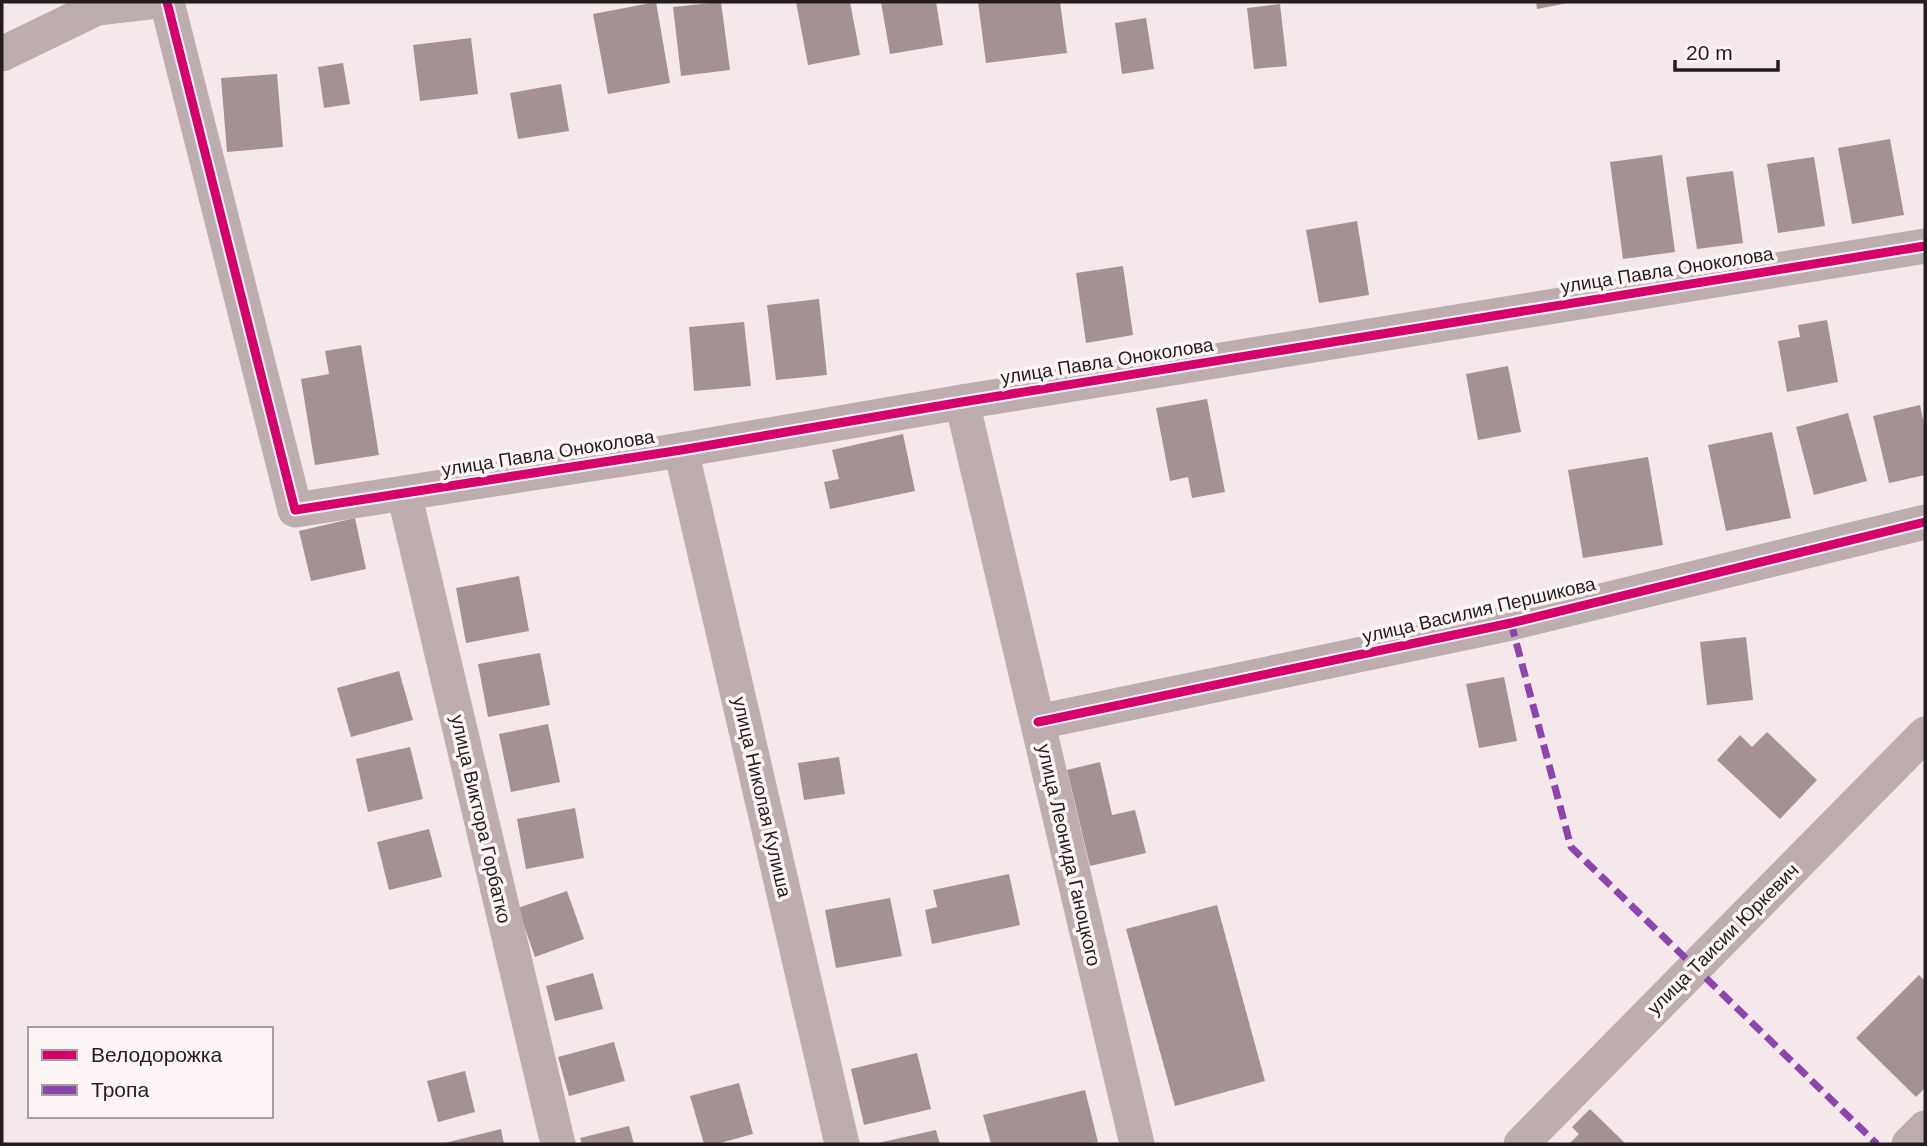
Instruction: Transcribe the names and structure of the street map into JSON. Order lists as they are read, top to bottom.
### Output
{
  "streets": {
    "street": [
      "улица Павла Оноколова",
      "улица Василия Першикова",
      "улица Николая Кулиша",
      "улица Виктора Горбатко",
      "улица Леонида Ганоцкого",
      "улица Таисии Юркевич"
    ]
  },
  "crossings": [
    ["улица Павла Оноколова", "улица Николая Кулиша"],
    ["улица Павла Оноколова", "улица Виктора Горбатко"],
    ["улица Павла Оноколова", "улица Леонида Ганоцкого"],
    ["улица Василия Першикова", "улица Леонида Ганоцкого"]
  ],
  "legend": ["Велодорожка", "Тропа"],
  "scale_bar": "20 m"
}
